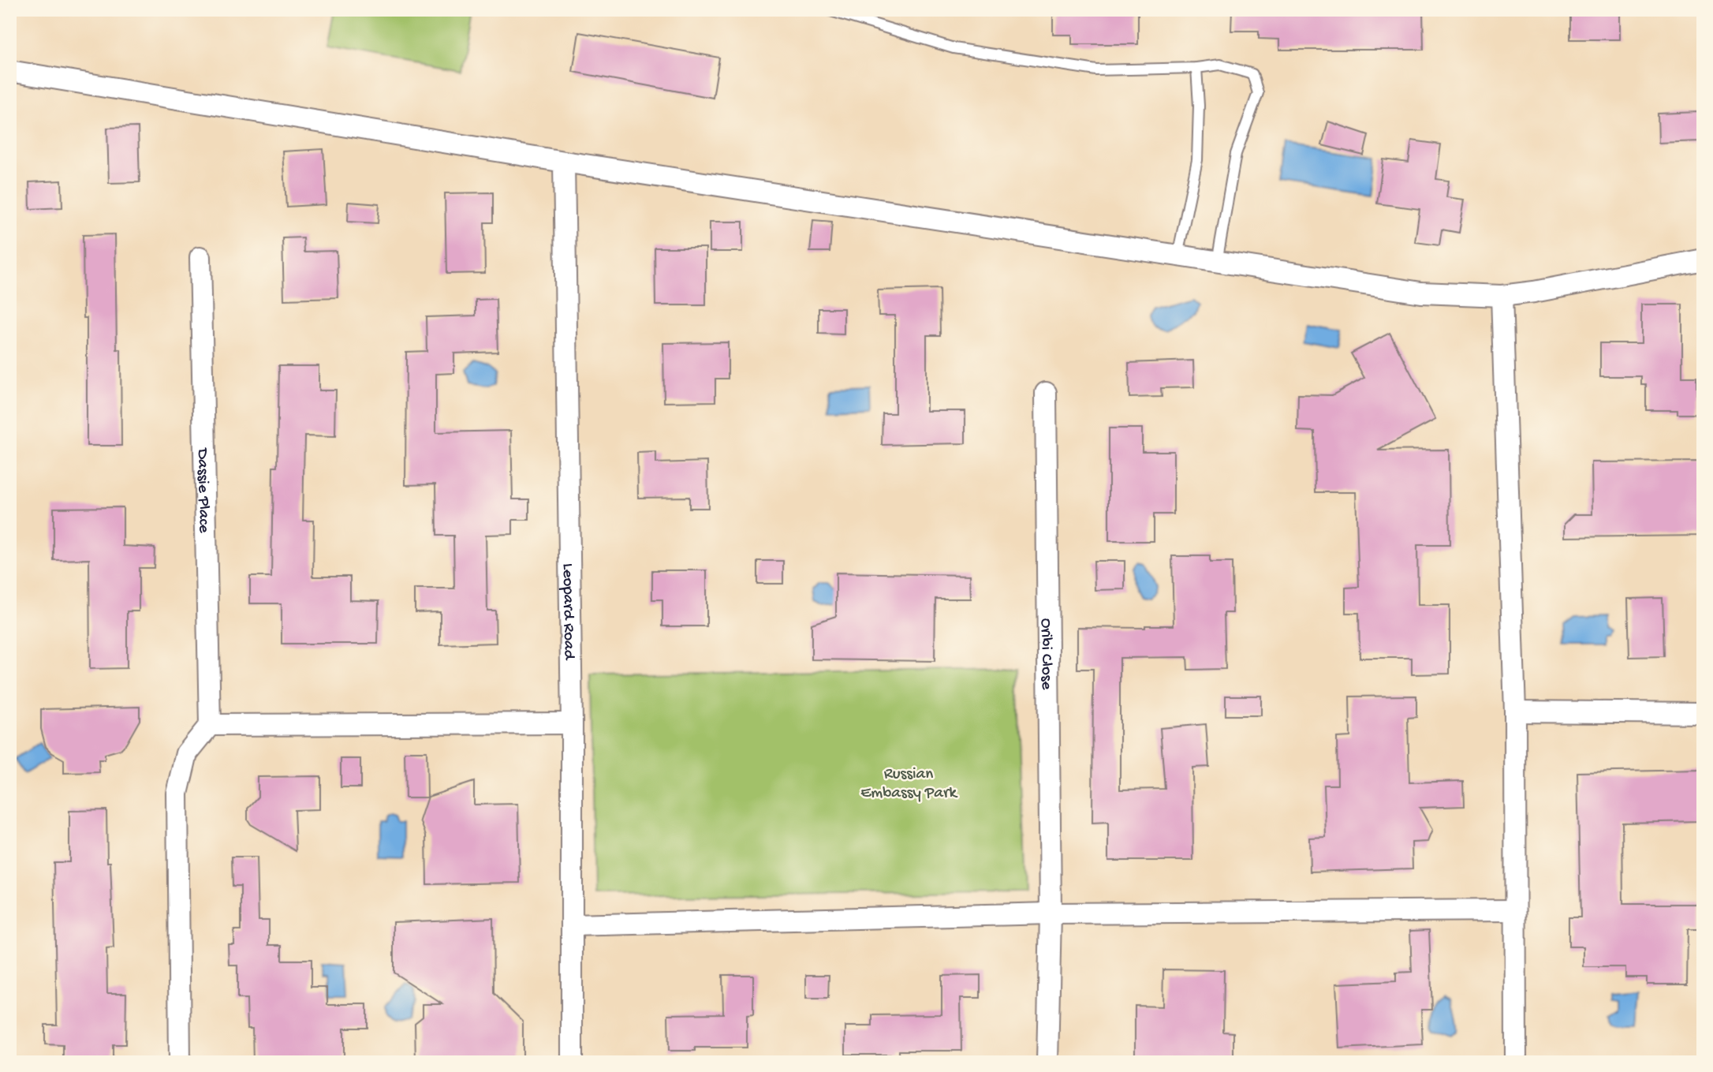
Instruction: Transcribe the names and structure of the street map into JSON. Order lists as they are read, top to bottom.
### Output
{
  "streets": {
    "street": ["Dassie Place", "Leopard Road", "Oribi Close"]
  },
  "parks": ["Russian Embassy Park"]
}
